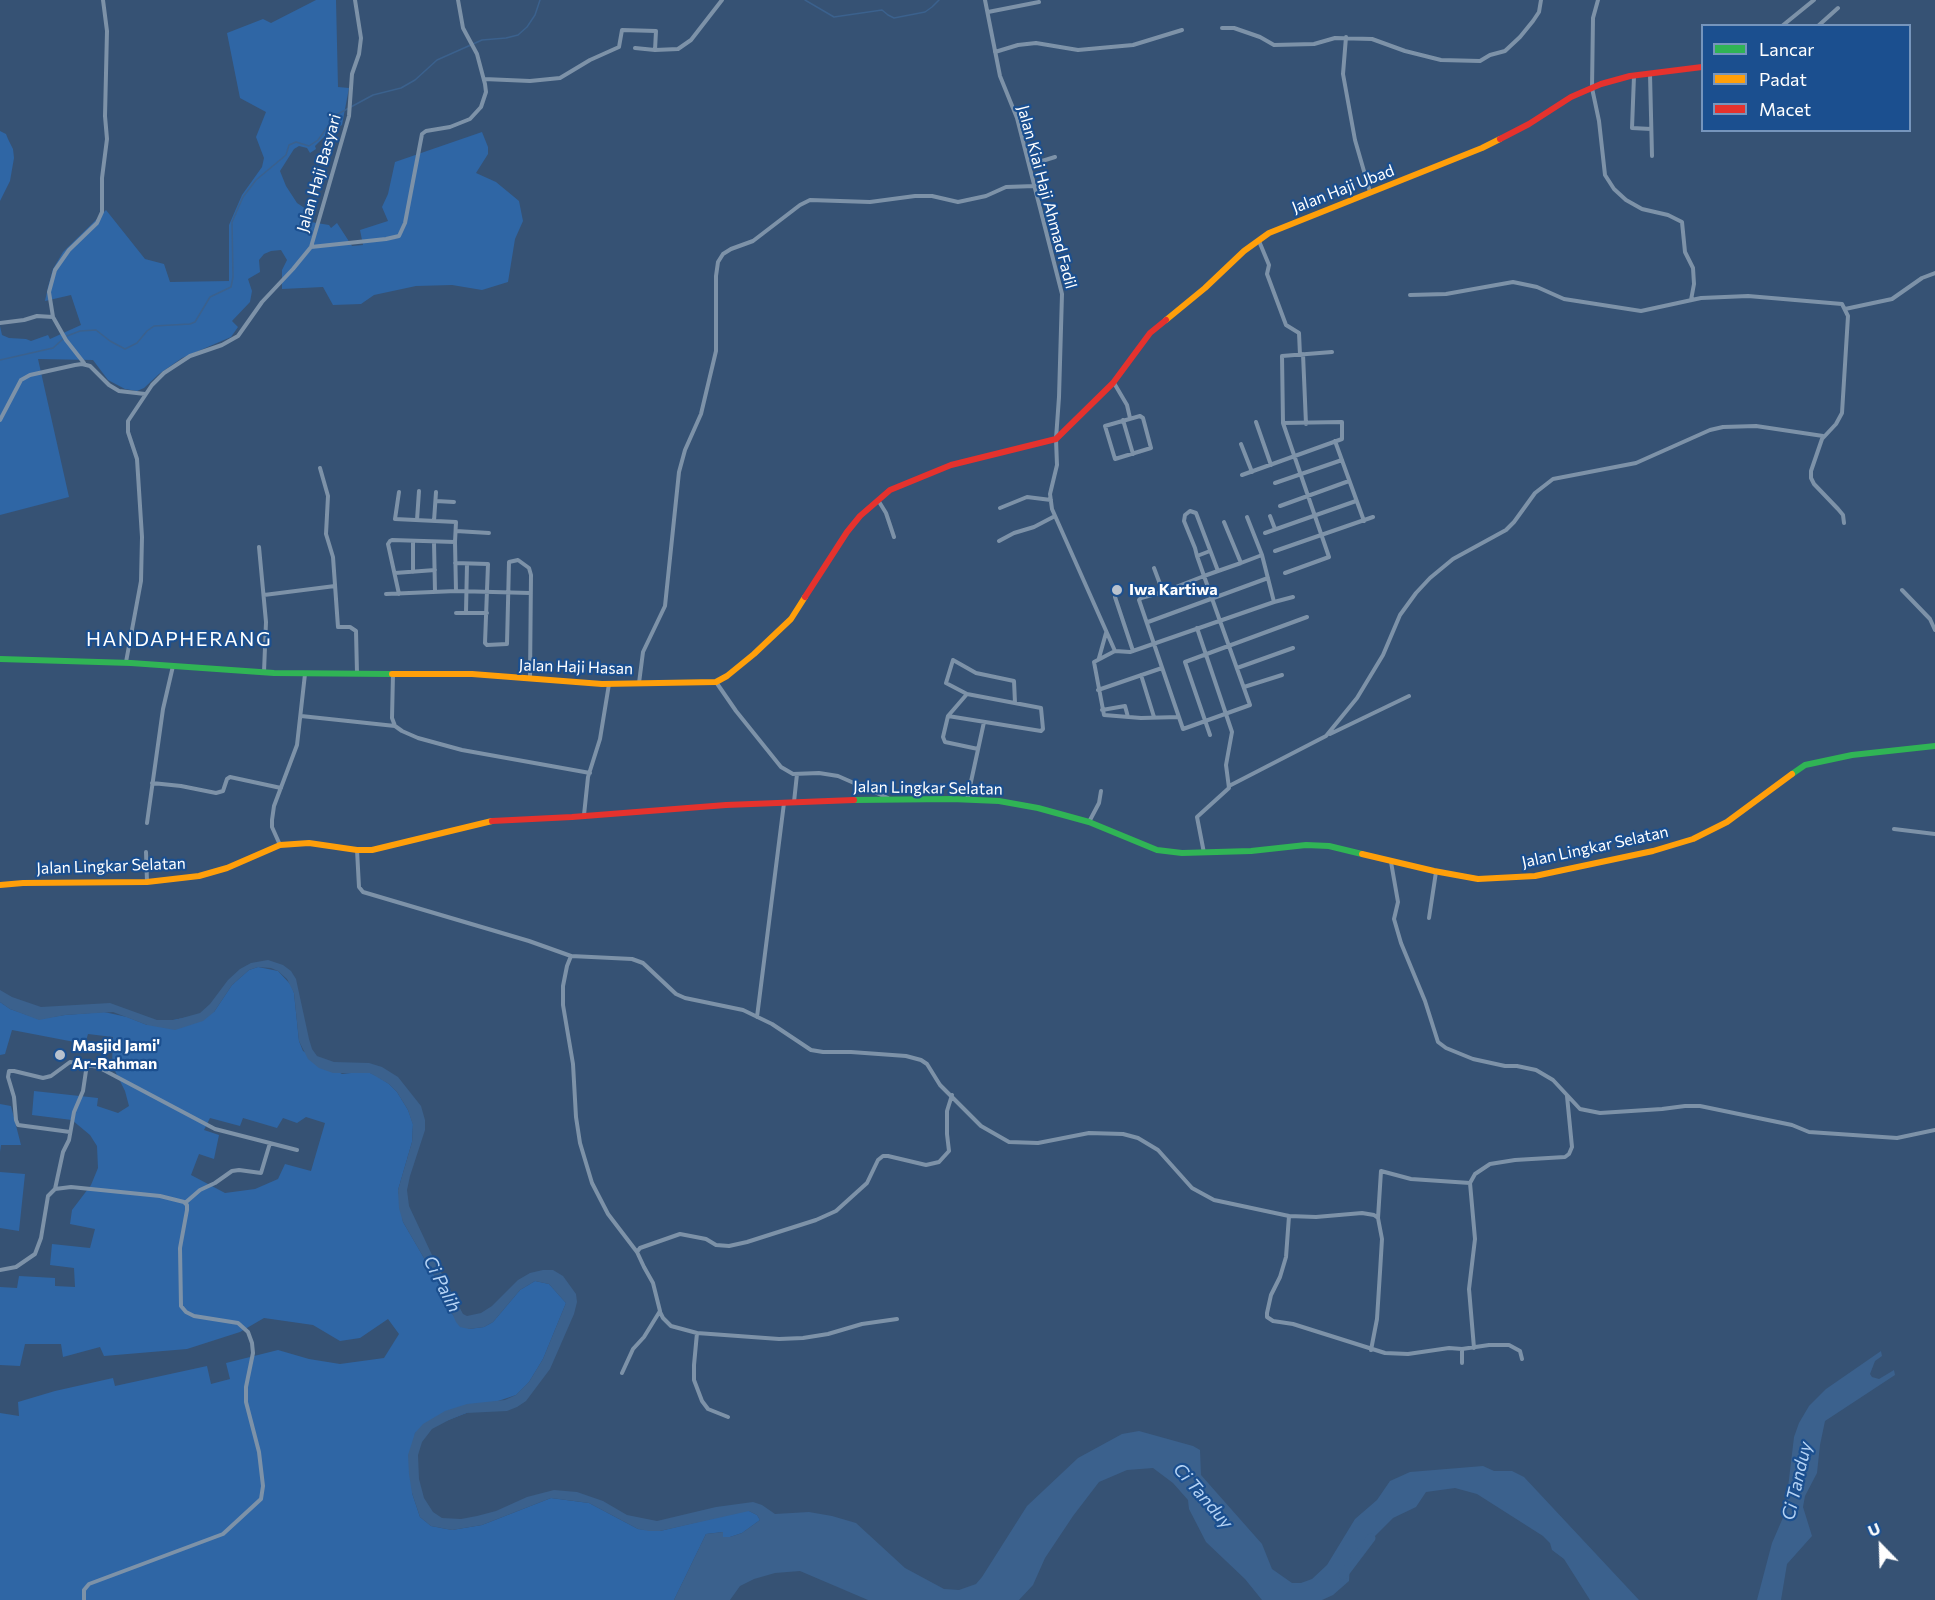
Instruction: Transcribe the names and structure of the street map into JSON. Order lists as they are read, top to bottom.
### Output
{
  "streets": {
    "street": [
      "Jalan Haji Basyari",
      "Jalan Haji Ubad",
      "Jalan Kiai Haji Ahmad Fadil",
      "Jalan Haji Hasan",
      "Jalan Lingkar Selatan"
    ]
  },
  "crossings": [
    ["Jalan Haji Basyari", "Jalan Haji Hasan"],
    ["Jalan Haji Ubad", "Jalan Kiai Haji Ahmad Fadil"]
  ],
  "districts": ["HANDAPHERANG"],
  "water": ["Ci Palih", "Ci Tanduy"],
  "places": ["Iwa Kartiwa", "Masjid Jami' Ar-Rahman"],
  "legend": ["Lancar", "Padat", "Macet"],
  "north": "top left"
}
